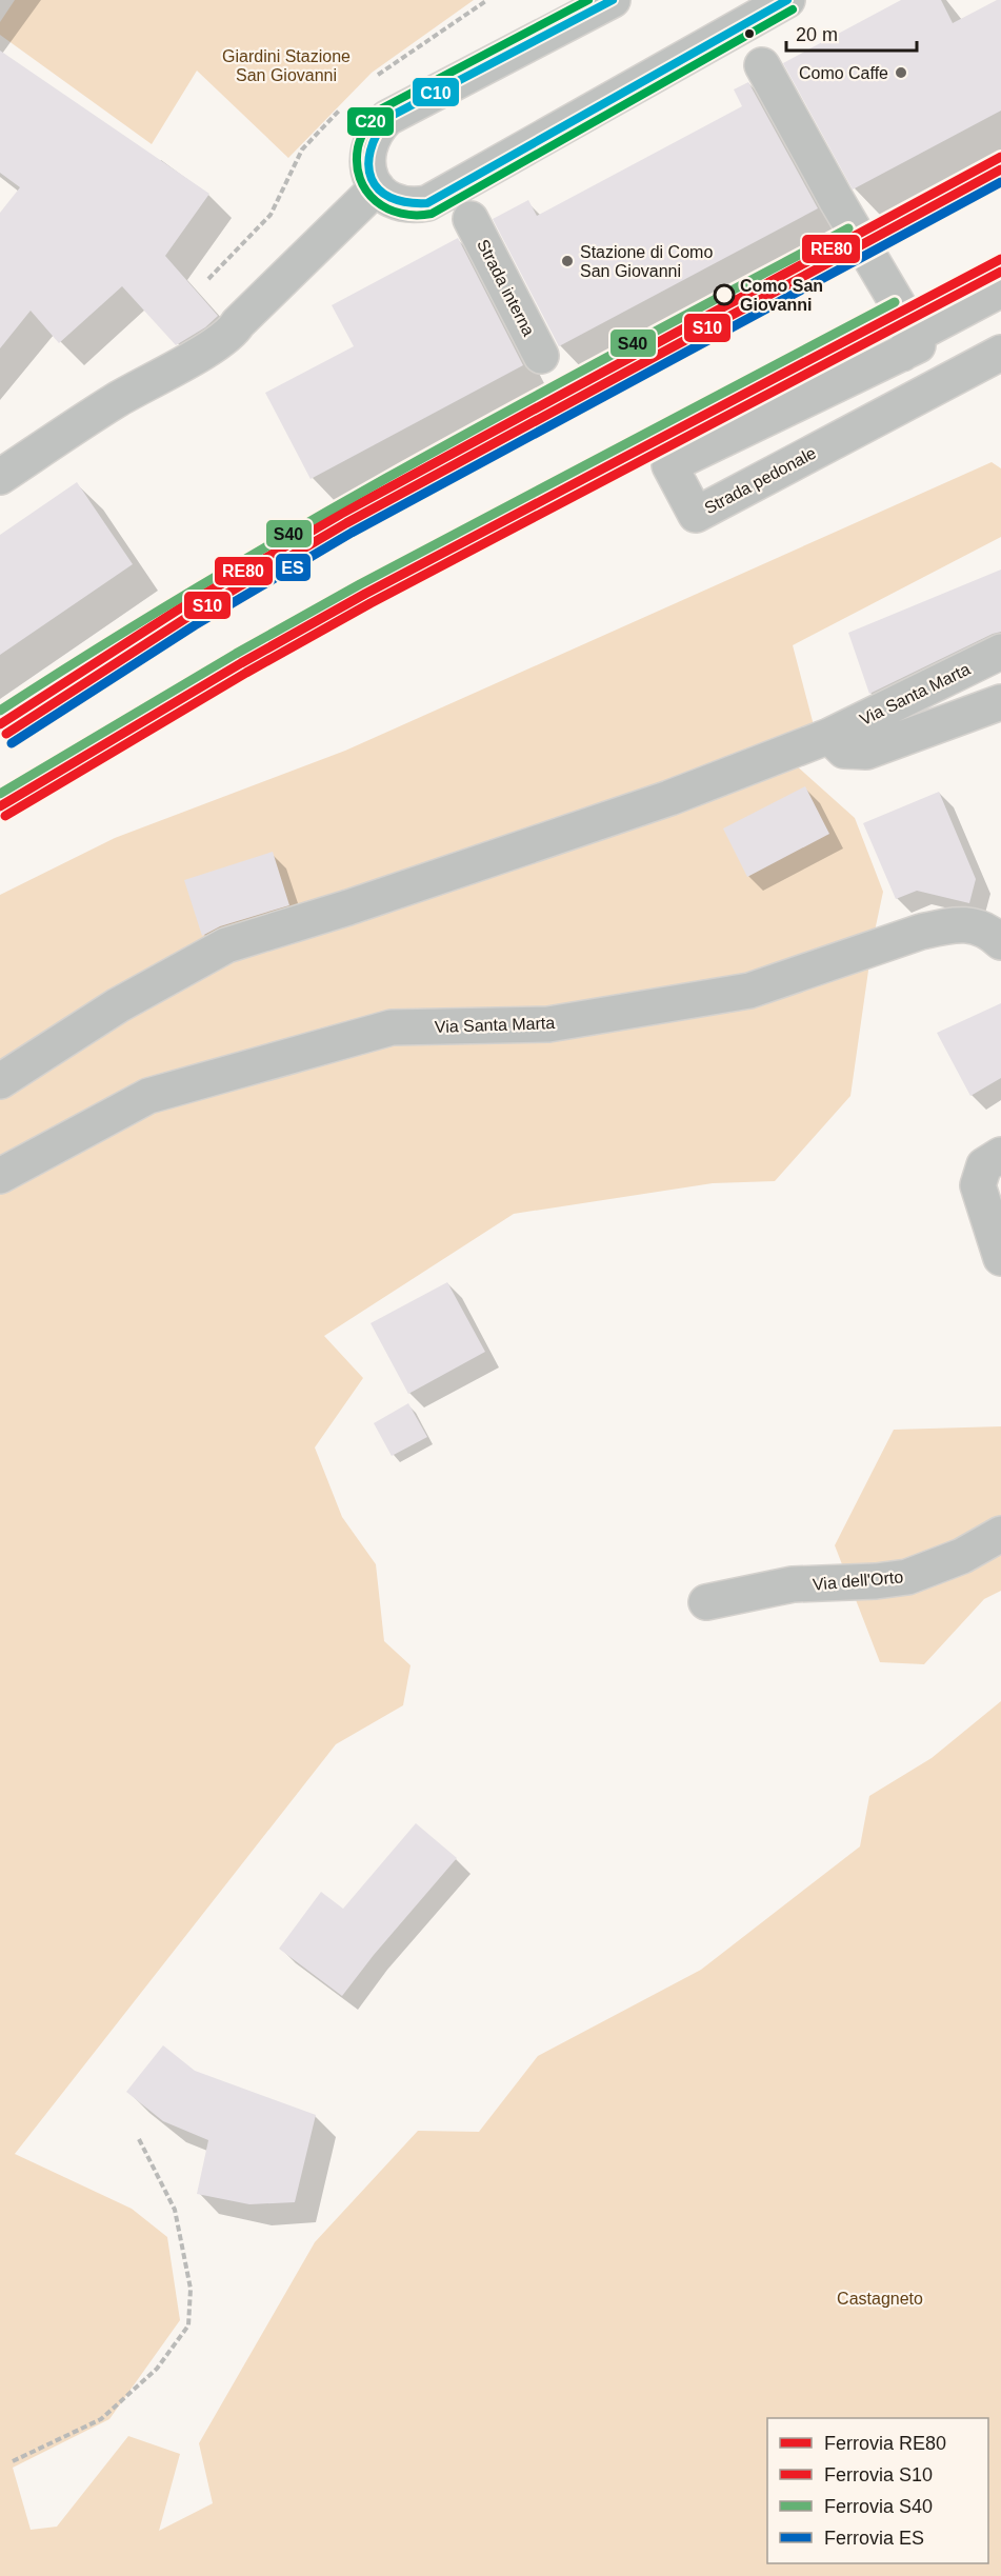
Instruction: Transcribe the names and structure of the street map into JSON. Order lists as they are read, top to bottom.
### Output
{
  "streets": {
    "street": [
      "Strada interna",
      "Strada pedonale",
      "Via Santa Marta",
      "Via dell'Orto"
    ]
  },
  "parks": ["Giardini Stazione San Giovanni", "Castagneto"],
  "places": ["Como Caffe", "Stazione di Como San Giovanni", "Como San Giovanni"],
  "lines": [
    "transit line C10",
    "transit line C20",
    "rail line RE80",
    "rail line S10",
    "rail line ES",
    "rail line S40"
  ],
  "legend": [
    "Ferrovia RE80",
    "Ferrovia S10",
    "Ferrovia S40",
    "Ferrovia ES"
  ],
  "scale_bar": "20 m"
}
